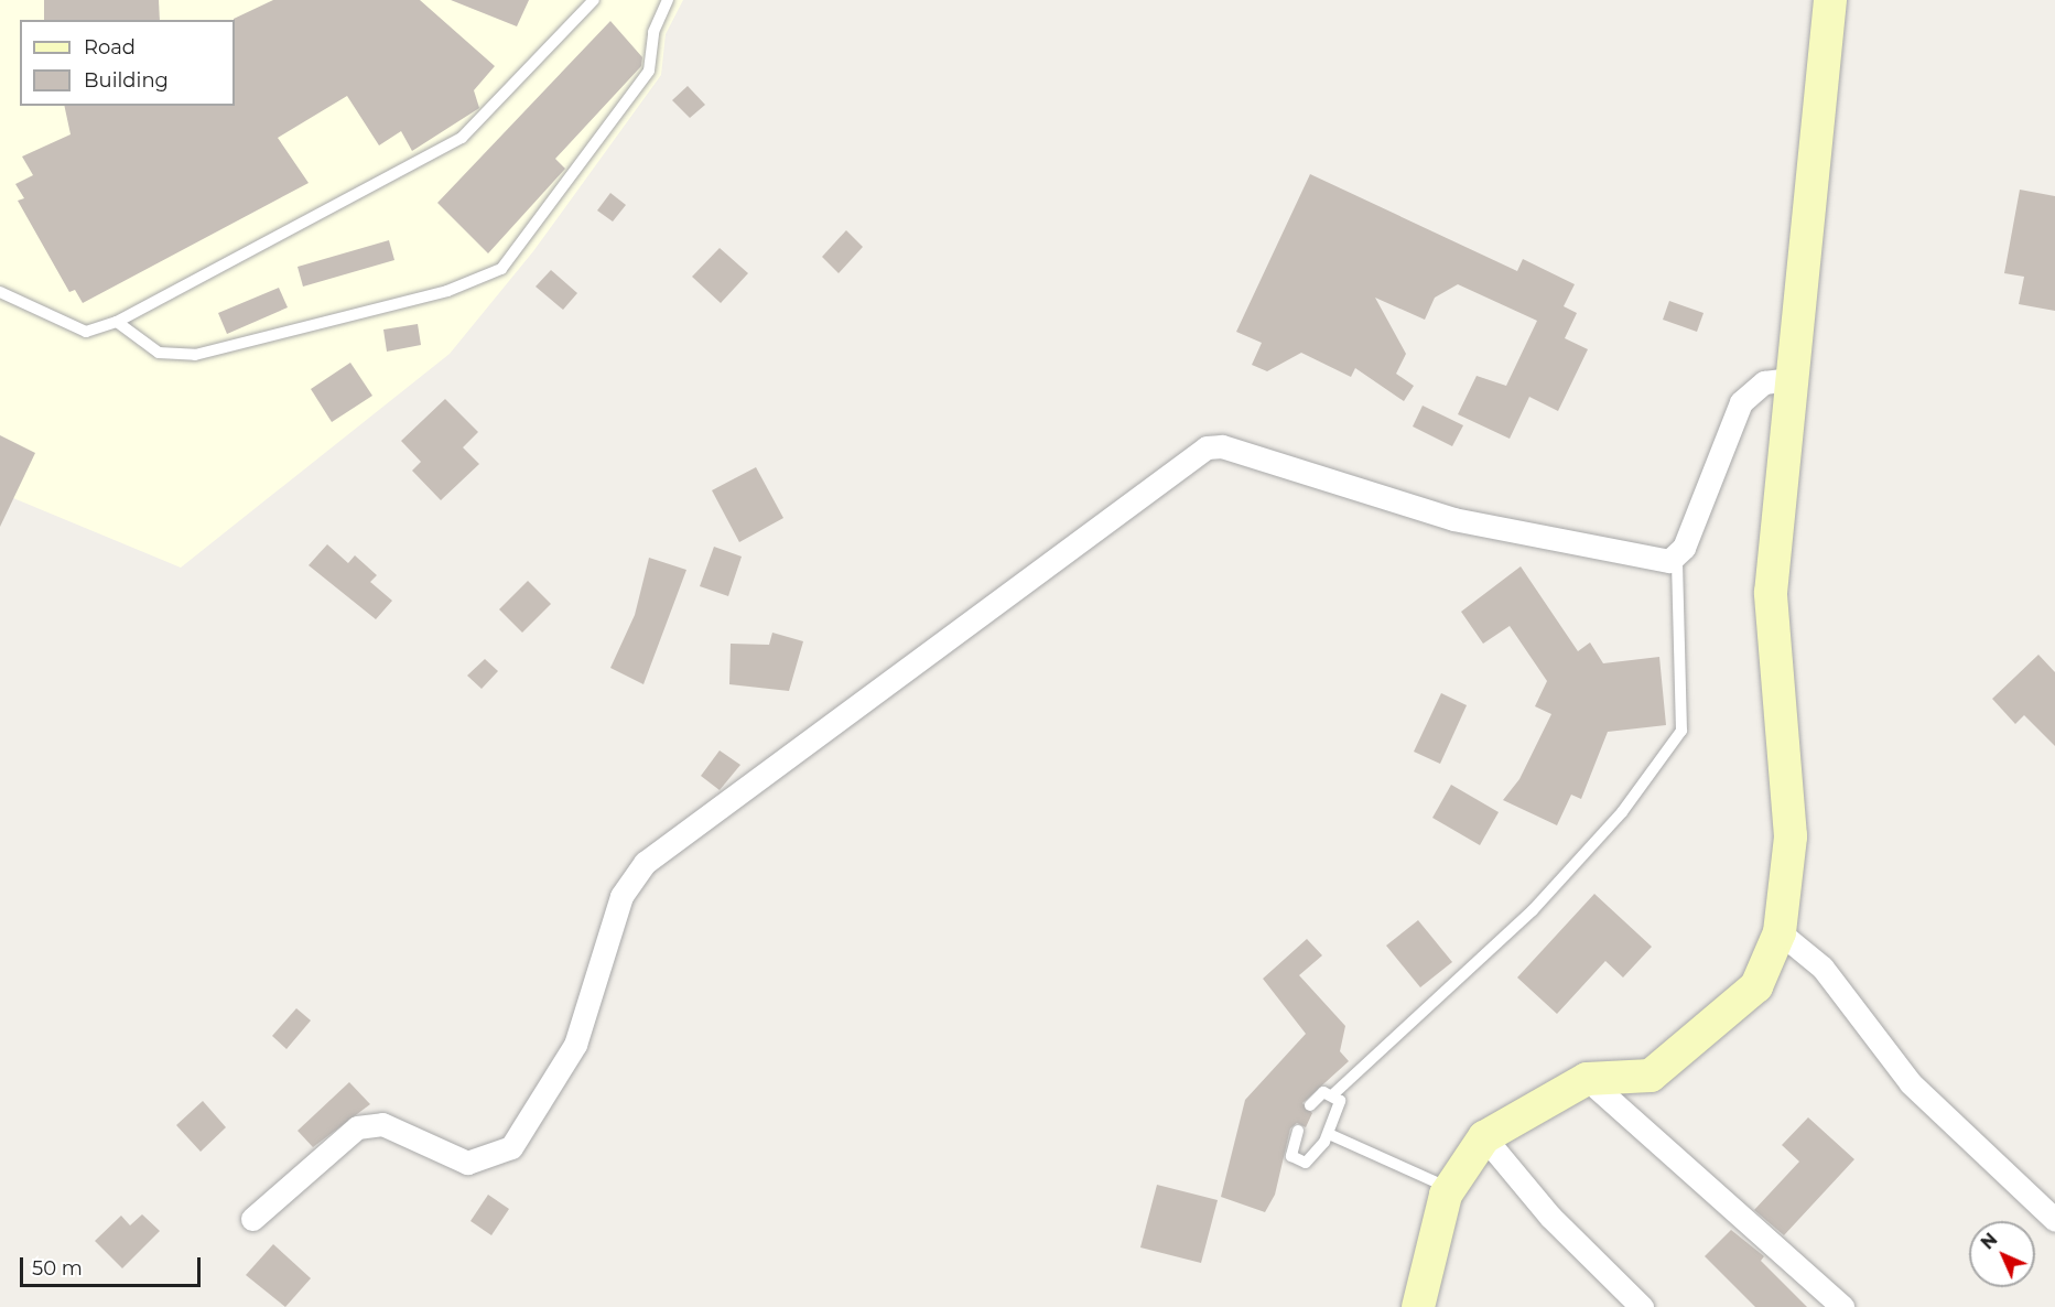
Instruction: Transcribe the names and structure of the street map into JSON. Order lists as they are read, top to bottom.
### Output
{
  "legend": ["Road", "Building"],
  "scale_bar": "50 m",
  "north": "top left"
}
